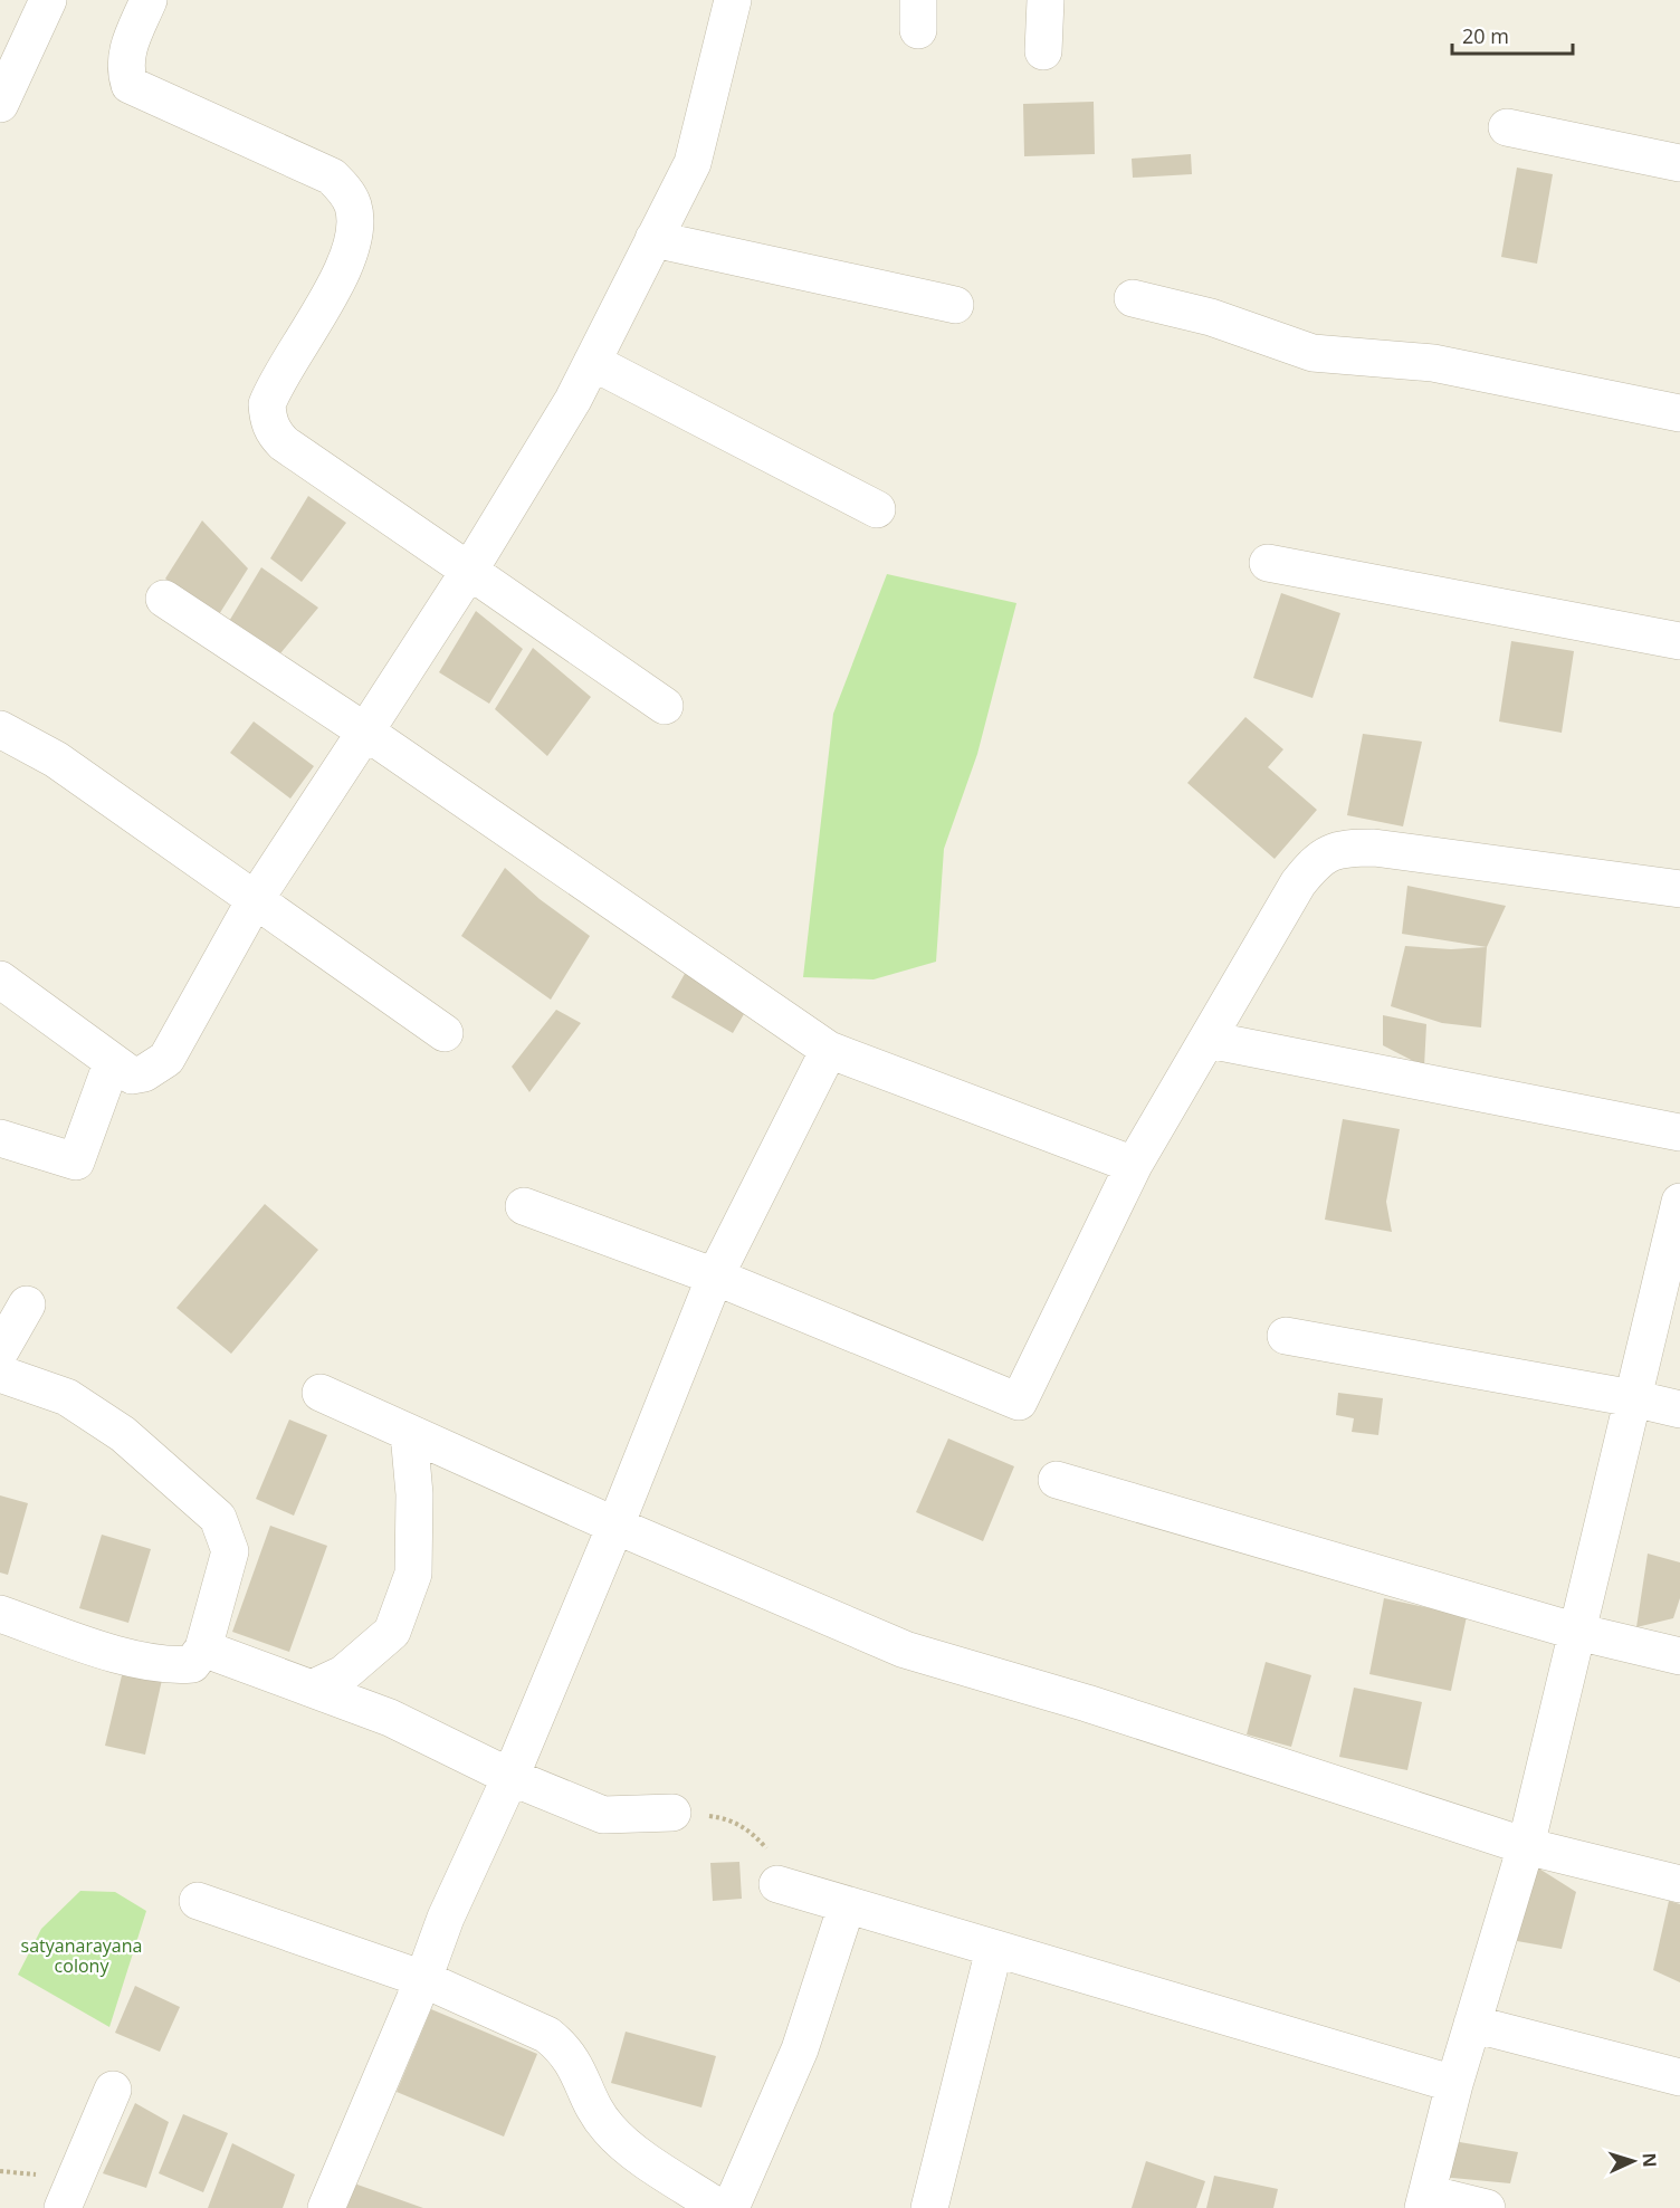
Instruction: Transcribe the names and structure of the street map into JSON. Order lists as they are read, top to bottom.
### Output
{
  "parks": ["satyanarayana colony"],
  "scale_bar": "20 m",
  "north": "right"
}
